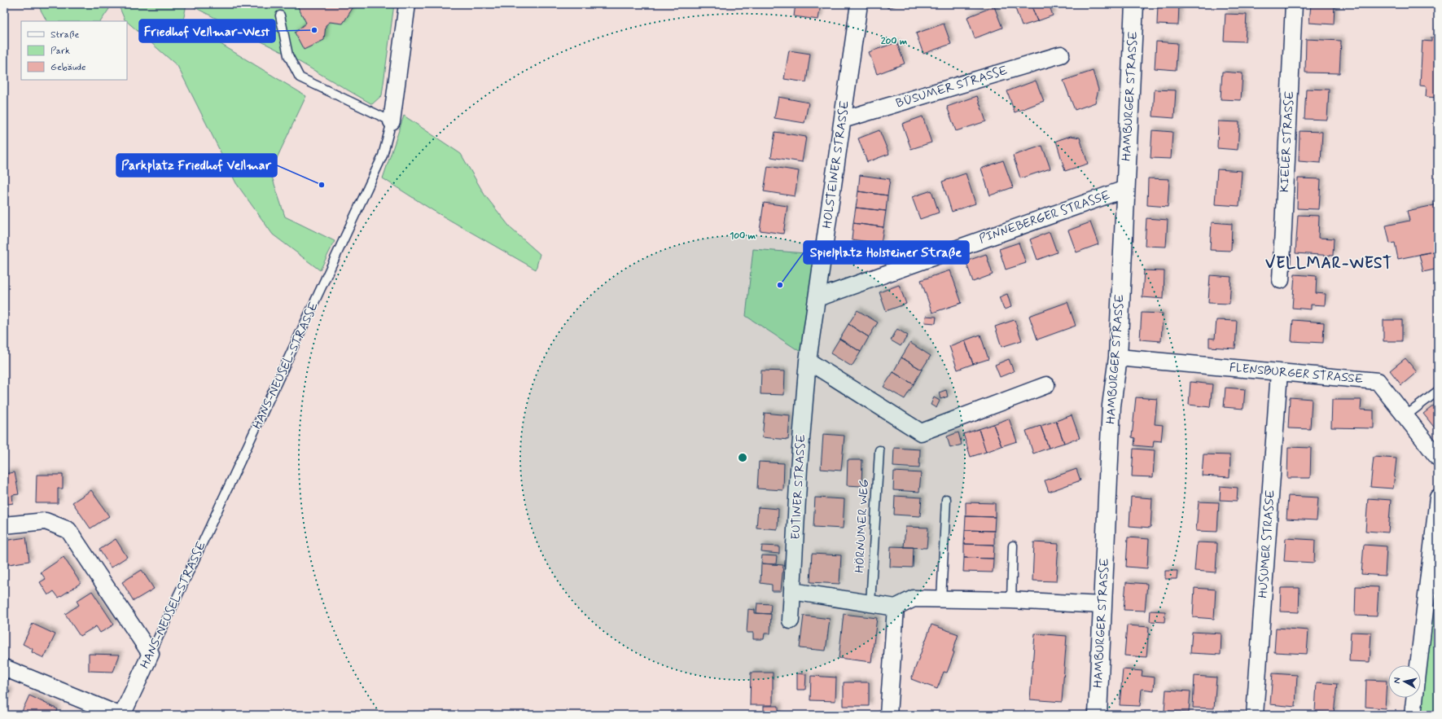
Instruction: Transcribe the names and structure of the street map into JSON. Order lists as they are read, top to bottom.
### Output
{
  "streets": {
    "street": [
      "BÜSUMER STRASSE",
      "HAMBURGER STRASSE",
      "KIELER STRASSE",
      "HOLSTEINER STRASSE",
      "PINNEBERGER STRASSE",
      "HANS-NEUSEL-STRASSE",
      "FLENSBURGER STRASSE",
      "EUTINER STRASSE",
      "HUSUMER STRASSE"
    ],
    "lane": ["HÖRNUMER WEG"]
  },
  "crossings": [
    ["BÜSUMER STRASSE", "HOLSTEINER STRASSE"],
    ["HAMBURGER STRASSE", "PINNEBERGER STRASSE"],
    ["HAMBURGER STRASSE", "FLENSBURGER STRASSE"],
    ["HOLSTEINER STRASSE", "PINNEBERGER STRASSE"],
    ["HOLSTEINER STRASSE", "EUTINER STRASSE"],
    ["FLENSBURGER STRASSE", "HUSUMER STRASSE"]
  ],
  "districts": ["VELLMAR-WEST"],
  "places": ["Friedhof Vellmar-West", "Parkplatz Friedhof Vellmar", "Spielplatz Holsteiner Straße"],
  "legend": ["Straße", "Park", "Gebäude"],
  "north": "left",
  "rings": ["200 m", "100 m"]
}
